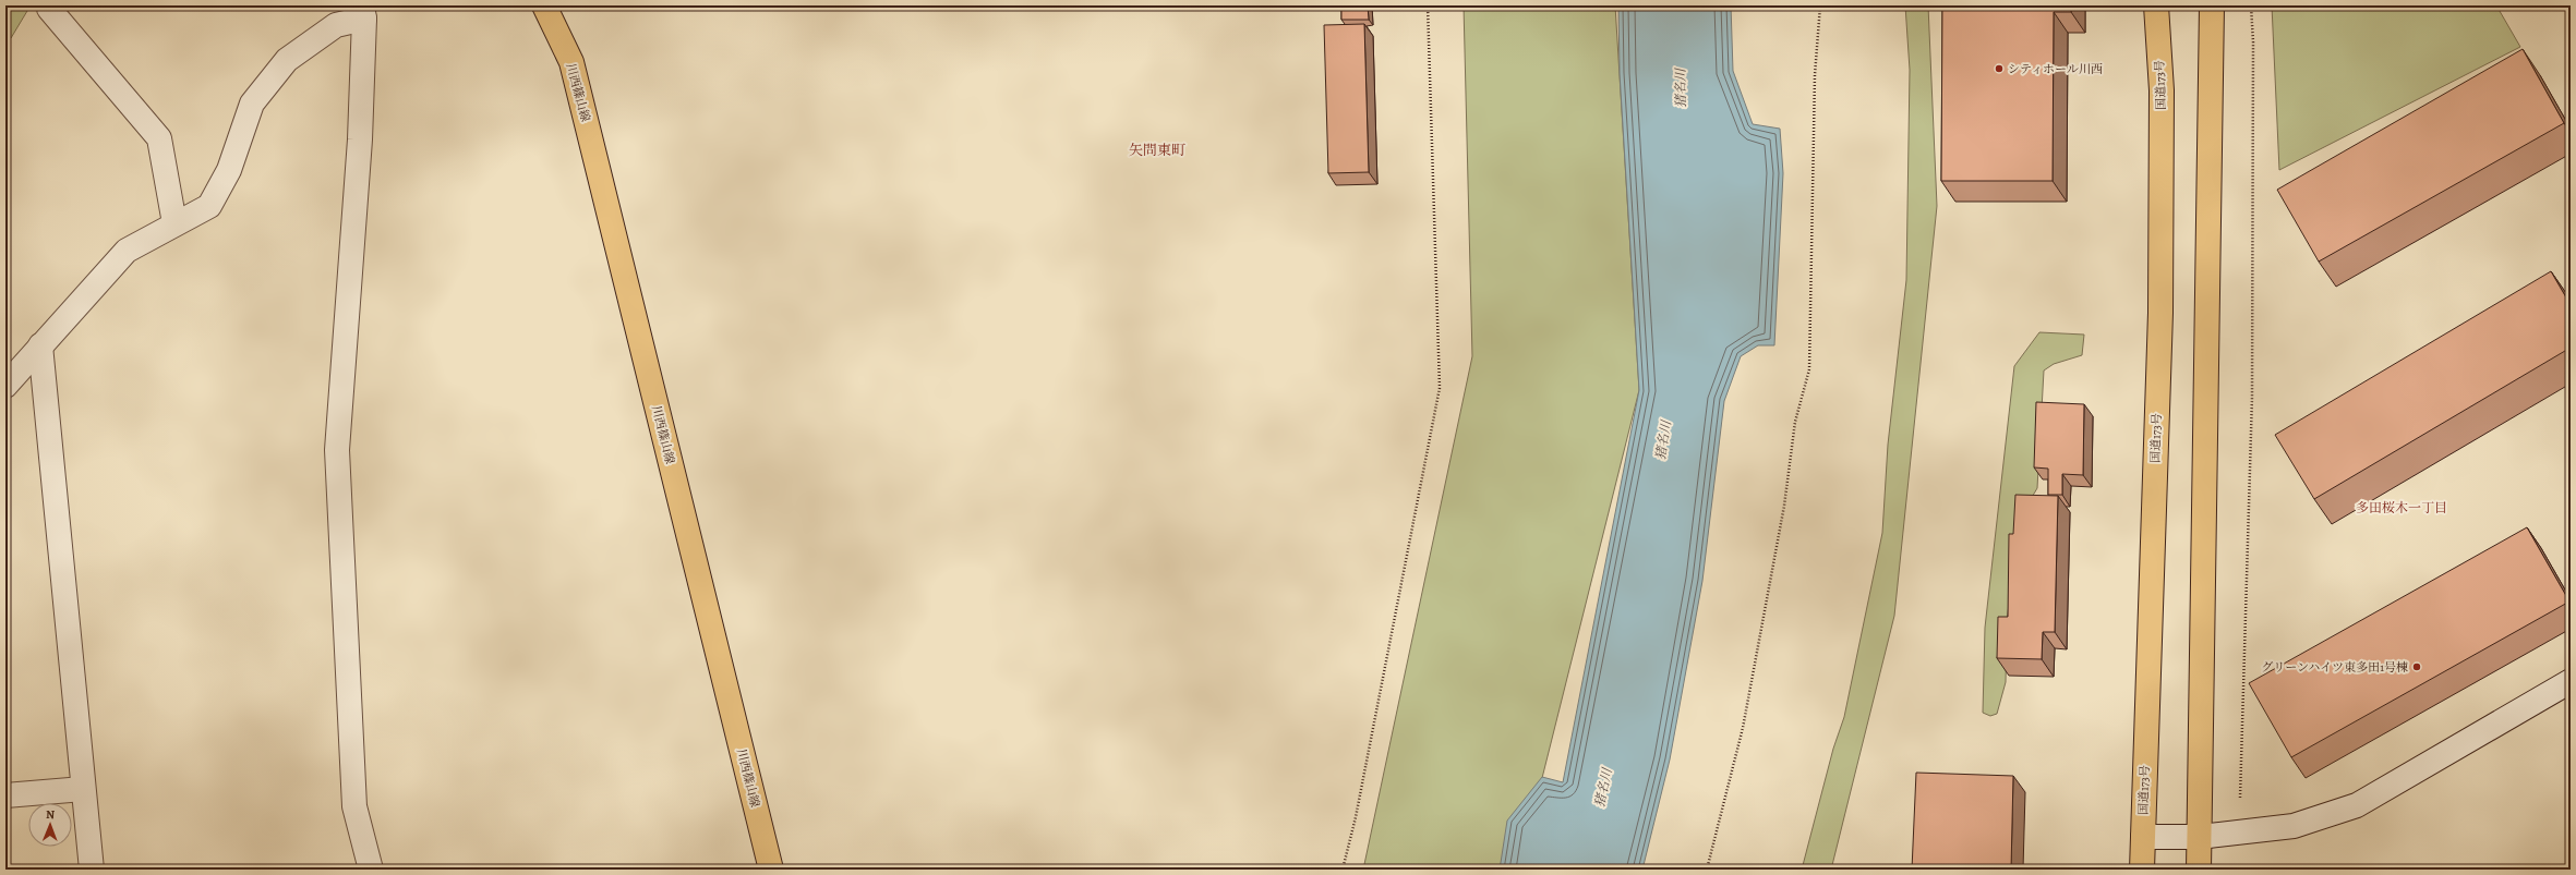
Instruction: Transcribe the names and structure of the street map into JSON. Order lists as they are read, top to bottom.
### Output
{
  "streets": {
    "main road": ["国道173号", "川西篠山線"]
  },
  "districts": ["矢問東町", "多田桜木一丁目"],
  "water": ["猪名川"],
  "places": ["シティホール川西", "グリーンハイツ東多田1号棟"],
  "north": "top"
}
